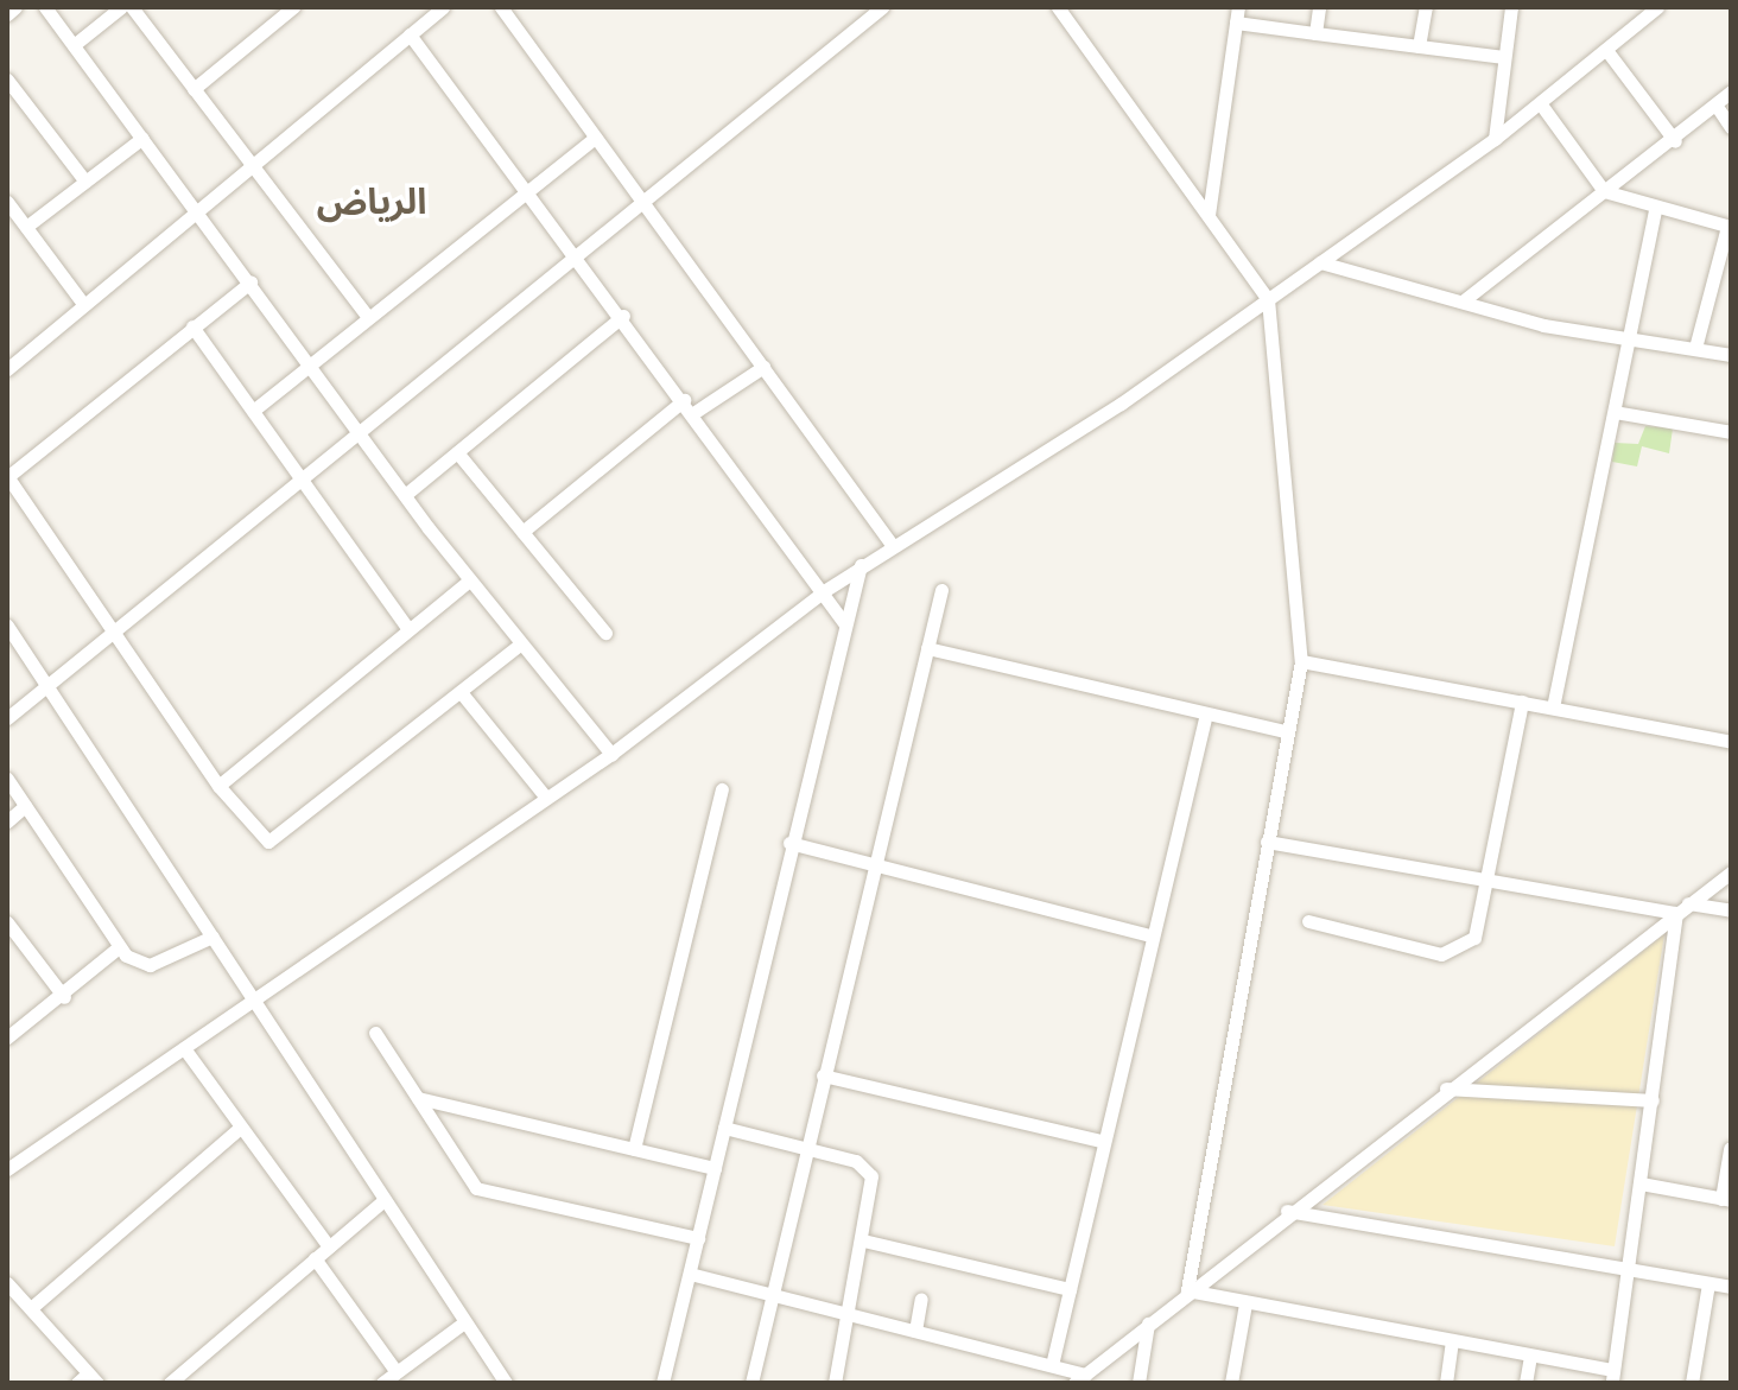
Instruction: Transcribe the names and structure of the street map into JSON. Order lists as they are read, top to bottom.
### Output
{
  "districts": ["الرياض"]
}
